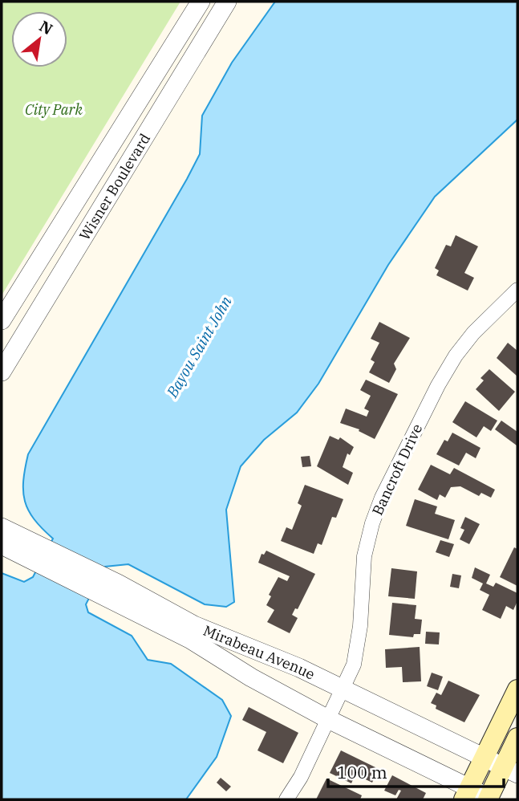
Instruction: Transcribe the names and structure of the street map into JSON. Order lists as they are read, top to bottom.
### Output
{
  "streets": {
    "street": ["Wisner Boulevard", "Bancroft Drive", "Mirabeau Avenue"]
  },
  "crossings": [
    ["Bancroft Drive", "Mirabeau Avenue"]
  ],
  "water": ["Bayou Saint John"],
  "parks": ["City Park"],
  "scale_bar": "100 m",
  "north": "top right"
}
